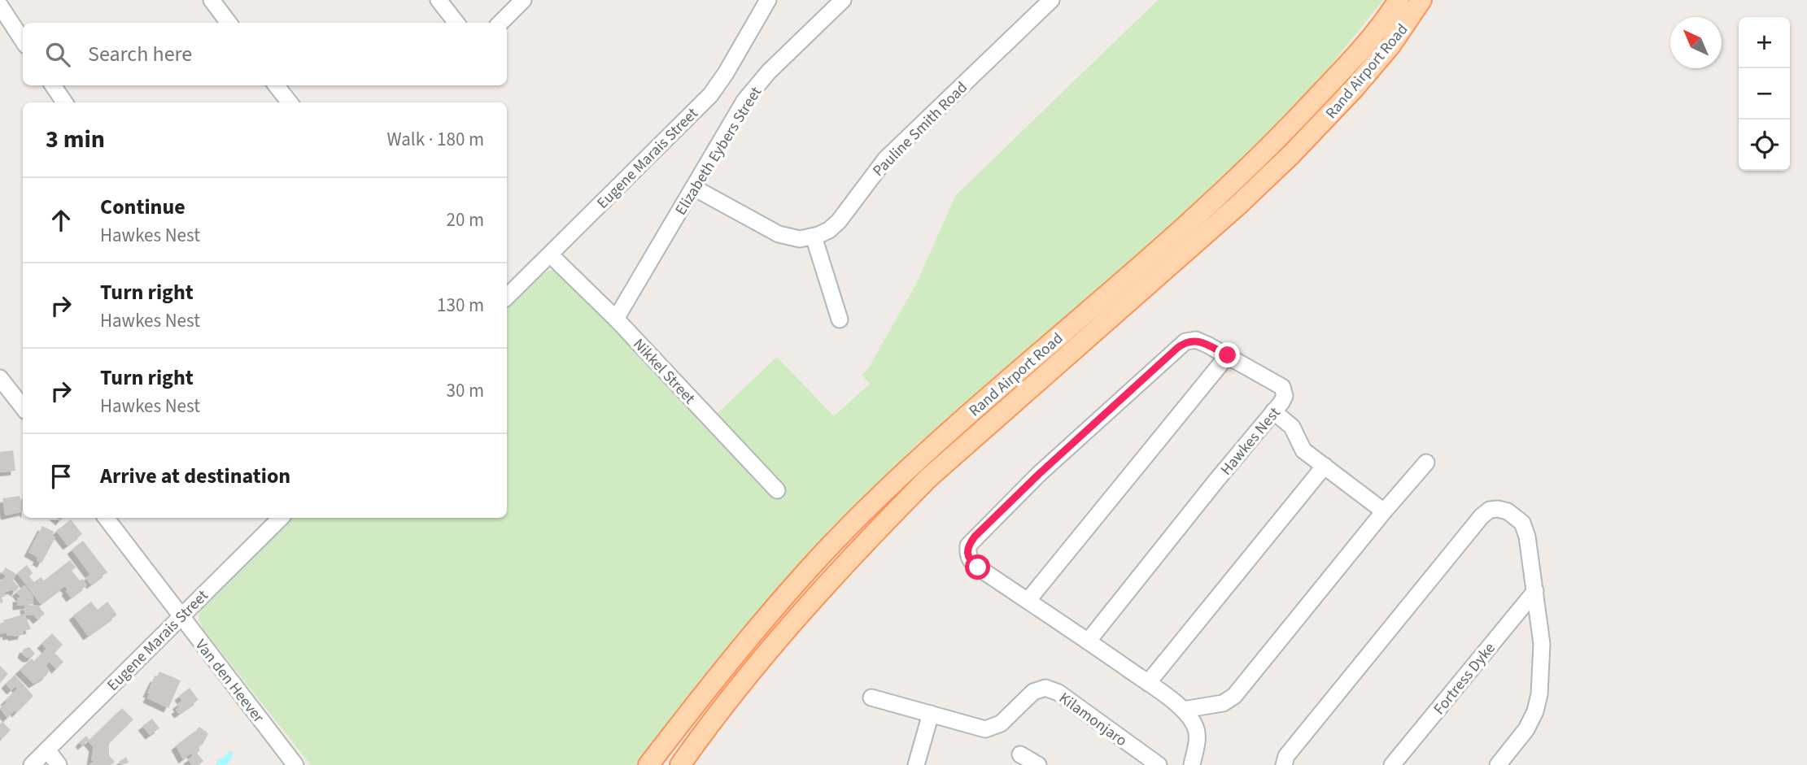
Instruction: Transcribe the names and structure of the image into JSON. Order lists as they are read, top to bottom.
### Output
{
  "streets": {
    "main road": ["Rand Airport Road"],
    "street": [
      "Pauline Smith Road",
      "Elizabeth Eybers Street",
      "Eugene Marais Street",
      "Nikkel Street",
      "Hawkes Nest",
      "Fortress Dyke",
      "Van den Heever",
      "Kilamonjaro"
    ]
  },
  "crossings": [
    ["Elizabeth Eybers Street", "Nikkel Street"],
    ["Eugene Marais Street", "Nikkel Street"],
    ["Eugene Marais Street", "Van den Heever"]
  ],
  "north": "top left",
  "page": {
    "map_buttons": ["+", "−"],
    "search": "Search here",
    "heading": ["3 min", "Walk · 180 m"],
    "list": [
      ["Continue", "Hawkes Nest", "20 m"],
      ["Turn right", "Hawkes Nest", "130 m"],
      ["Turn right", "Hawkes Nest", "30 m"],
      "Arrive at destination"
    ]
  }
}
